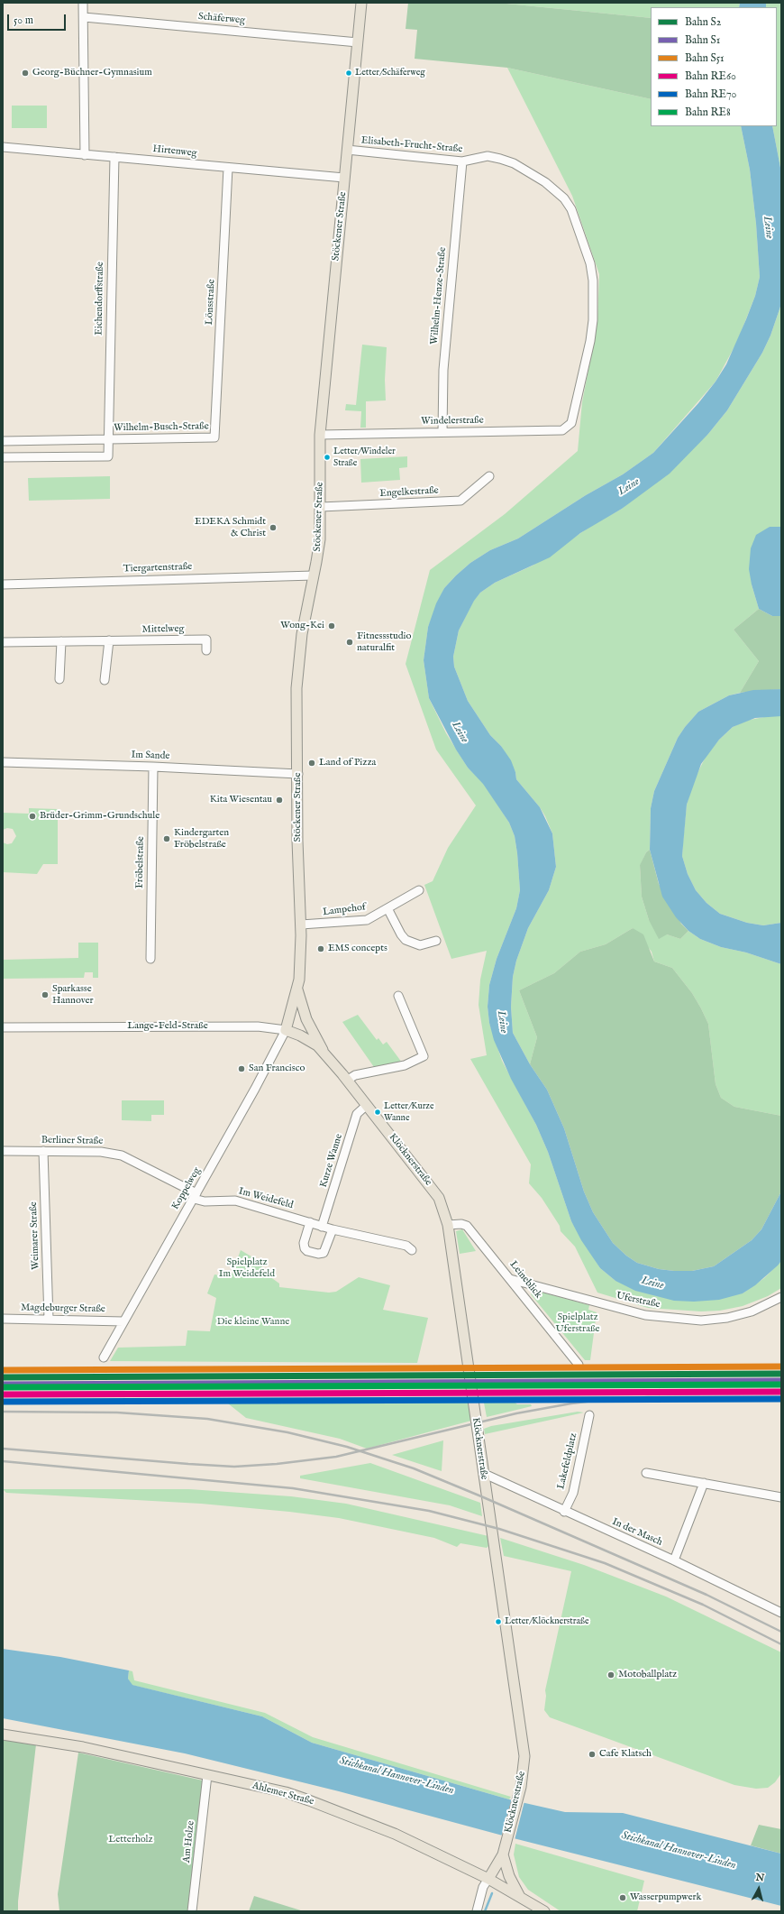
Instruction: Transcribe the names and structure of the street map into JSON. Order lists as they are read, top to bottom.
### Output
{
  "streets": {
    "main road": [
      "Stöckener Straße",
      "Lange-Feld-Straße",
      "Klöcknerstraße",
      "Ahlemer Straße"
    ],
    "street": [
      "Schäferweg",
      "Elisabeth-Frucht-Straße",
      "Hirtenweg",
      "Wilhelm-Henze-Straße",
      "Eichendorffstraße",
      "Lönsstraße",
      "Windelerstraße",
      "Wilhelm-Busch-Straße",
      "Engelkestraße",
      "Tiergartenstraße",
      "Mittelweg",
      "Im Sande",
      "Fröbelstraße",
      "Lampehof",
      "Berliner Straße",
      "Kurze Wanne",
      "Koppelweg",
      "Im Weidefeld",
      "Weimarer Straße",
      "Leineblick",
      "Uferstraße",
      "Magdeburger Straße",
      "Lakefeldplatz",
      "In der Masch",
      "Am Holze"
    ]
  },
  "crossings": [
    ["Schäferweg", "Stöckener Straße"],
    ["Elisabeth-Frucht-Straße", "Stöckener Straße"],
    ["Elisabeth-Frucht-Straße", "Wilhelm-Henze-Straße"],
    ["Elisabeth-Frucht-Straße", "Windelerstraße"],
    ["Hirtenweg", "Stöckener Straße"],
    ["Hirtenweg", "Eichendorffstraße"],
    ["Hirtenweg", "Lönsstraße"],
    ["Stöckener Straße", "Windelerstraße"],
    ["Stöckener Straße", "Engelkestraße"],
    ["Stöckener Straße", "Tiergartenstraße"],
    ["Stöckener Straße", "Im Sande"],
    ["Stöckener Straße", "Lampehof"],
    ["Stöckener Straße", "Lange-Feld-Straße"],
    ["Stöckener Straße", "Koppelweg"],
    ["Wilhelm-Henze-Straße", "Windelerstraße"],
    ["Eichendorffstraße", "Wilhelm-Busch-Straße"],
    ["Lönsstraße", "Wilhelm-Busch-Straße"],
    ["Im Sande", "Fröbelstraße"],
    ["Lange-Feld-Straße", "Klöcknerstraße"],
    ["Lange-Feld-Straße", "Koppelweg"],
    ["Berliner Straße", "Koppelweg"],
    ["Berliner Straße", "Im Weidefeld"],
    ["Berliner Straße", "Weimarer Straße"],
    ["Klöcknerstraße", "Kurze Wanne"],
    ["Klöcknerstraße", "Leineblick"],
    ["Klöcknerstraße", "In der Masch"],
    ["Klöcknerstraße", "Ahlemer Straße"],
    ["Kurze Wanne", "Im Weidefeld"],
    ["Koppelweg", "Im Weidefeld"],
    ["Koppelweg", "Magdeburger Straße"],
    ["Weimarer Straße", "Magdeburger Straße"],
    ["Leineblick", "Uferstraße"],
    ["Lakefeldplatz", "In der Masch"],
    ["Ahlemer Straße", "Am Holze"]
  ],
  "water": ["Leine", "Stichkanal Hannover-Linden"],
  "parks": [
    "Spielplatz Im Weidefeld",
    "Spielplatz Uferstraße",
    "Die kleine Wanne",
    "Letterholz"
  ],
  "places": [
    "Georg-Büchner-Gymnasium",
    "Letter/Schäferweg",
    "Letter/Windeler Straße",
    "EDEKA Schmidt & Christ",
    "Wong-Kei",
    "Fitnessstudio naturalfit",
    "Land of Pizza",
    "Kita Wiesentau",
    "Brüder-Grimm-Grundschule",
    "Kindergarten Fröbelstraße",
    "EMS concepts",
    "Sparkasse Hannover",
    "San Francisco",
    "Letter/Kurze Wanne",
    "Letter/Klöcknerstraße",
    "Motoballplatz",
    "Cafe Klatsch",
    "Wasserpumpwerk"
  ],
  "lines": [
    "rail line S51",
    "rail line S2",
    "rail line S1",
    "rail line RE8",
    "rail line RE60",
    "rail line RE70"
  ],
  "legend": [
    "Bahn S2",
    "Bahn S1",
    "Bahn S51",
    "Bahn RE60",
    "Bahn RE70",
    "Bahn RE8"
  ],
  "scale_bar": "50 m",
  "north": "top"
}
